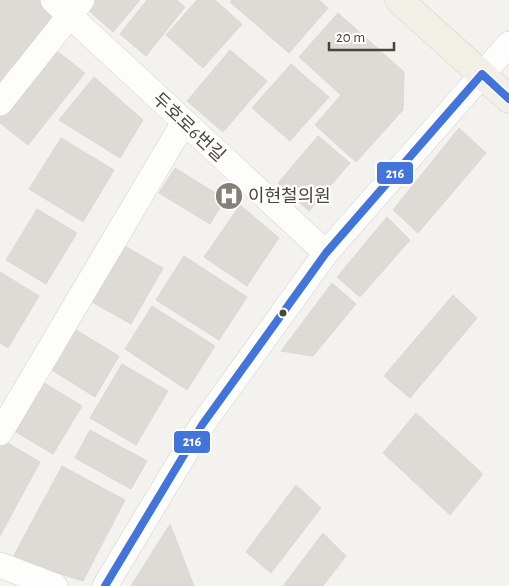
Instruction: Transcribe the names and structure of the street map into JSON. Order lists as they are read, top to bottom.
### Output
{
  "streets": {
    "street": ["두호로6번길"]
  },
  "places": {
    "hospital": ["이현철의원"]
  },
  "lines": ["transit line 216"],
  "scale_bar": "20 m"
}
